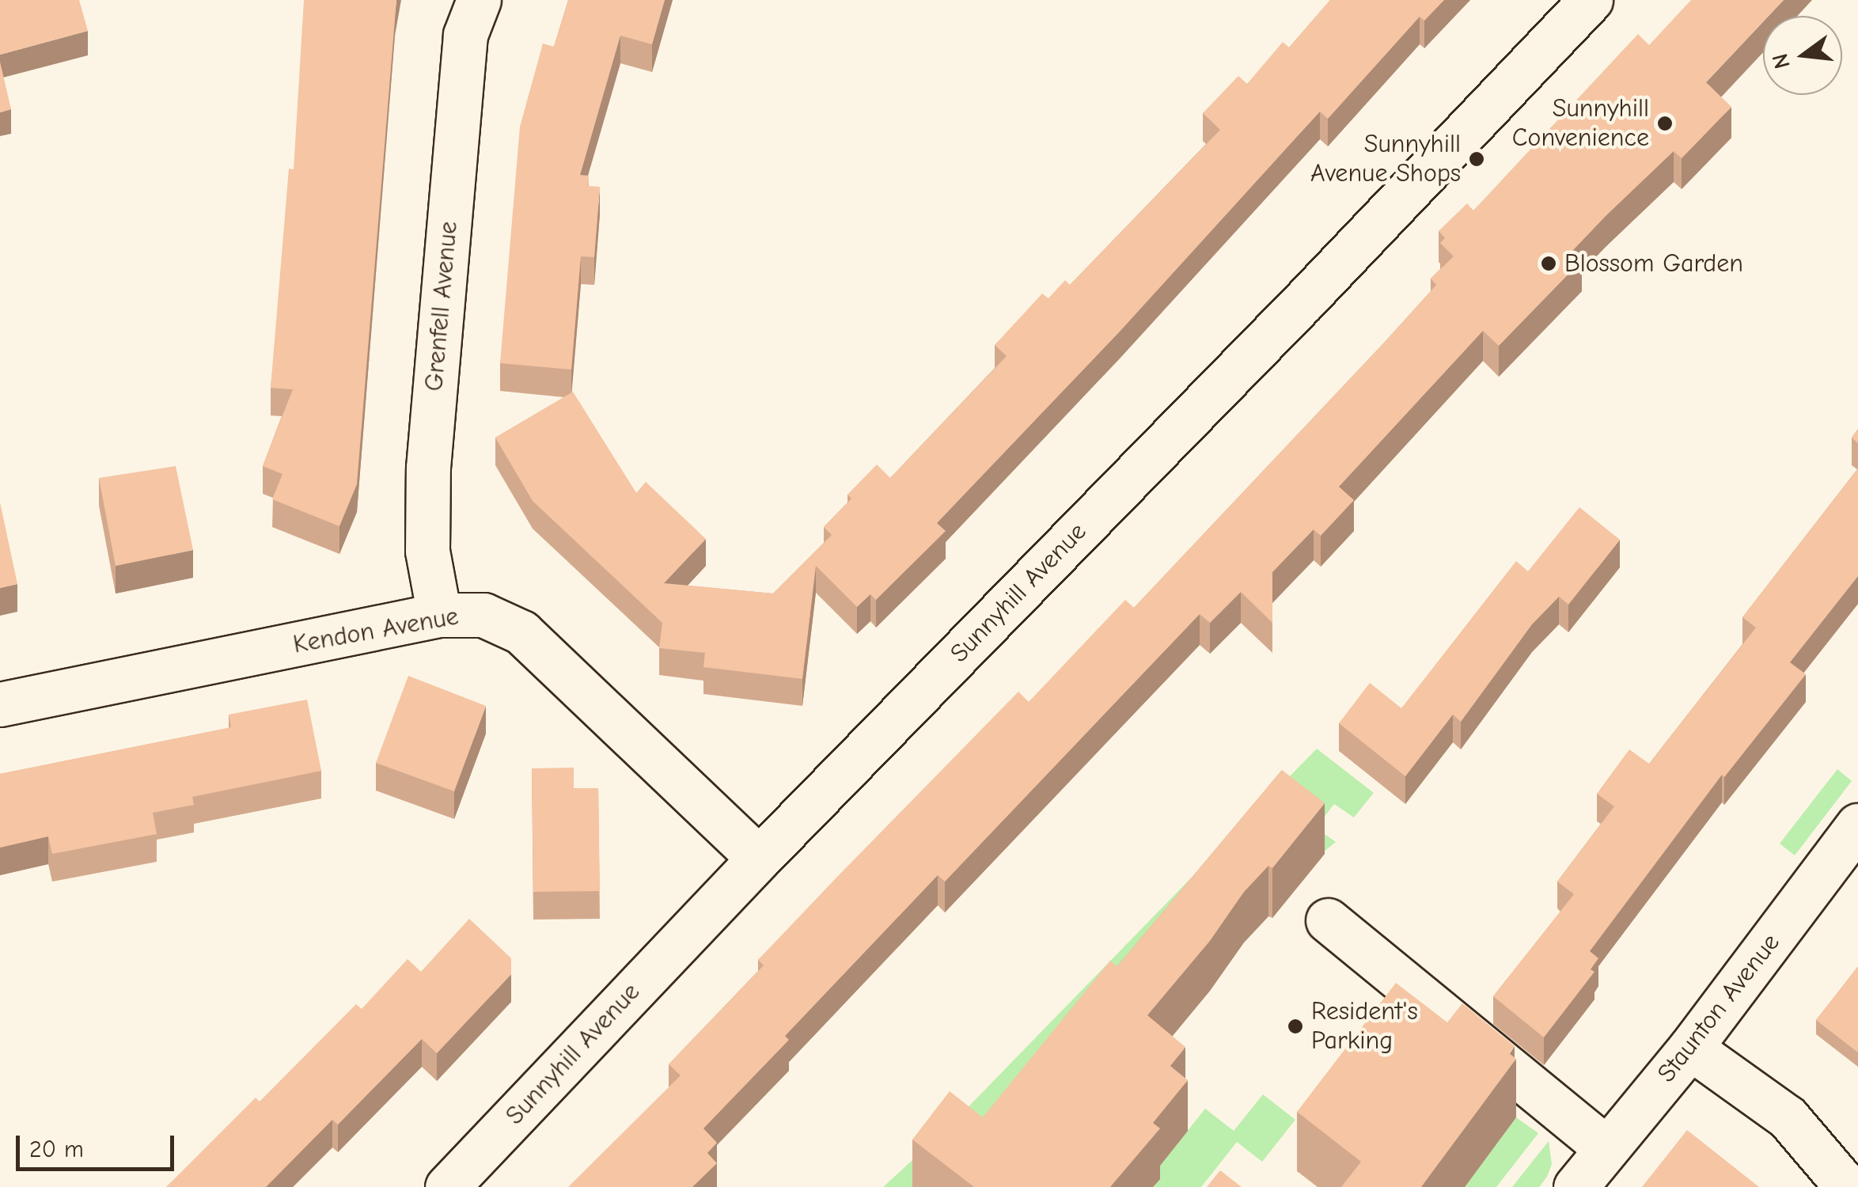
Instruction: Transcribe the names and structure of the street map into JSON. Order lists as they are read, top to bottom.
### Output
{
  "streets": {
    "street": [
      "Grenfell Avenue",
      "Sunnyhill Avenue",
      "Kendon Avenue",
      "Staunton Avenue"
    ]
  },
  "crossings": [
    ["Grenfell Avenue", "Kendon Avenue"],
    ["Sunnyhill Avenue", "Kendon Avenue"]
  ],
  "places": [
    "Sunnyhill Convenience",
    "Sunnyhill Avenue Shops",
    "Blossom Garden",
    "Resident's Parking"
  ],
  "scale_bar": "20 m",
  "north": "left"
}
